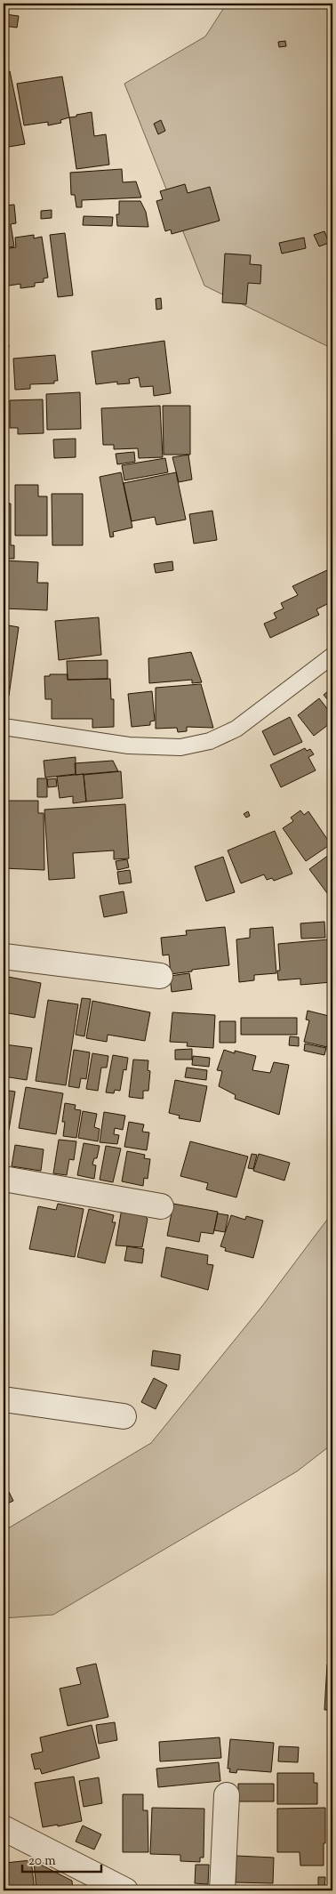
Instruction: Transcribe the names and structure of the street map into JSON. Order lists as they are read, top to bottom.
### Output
{
  "scale_bar": "20 m"
}
